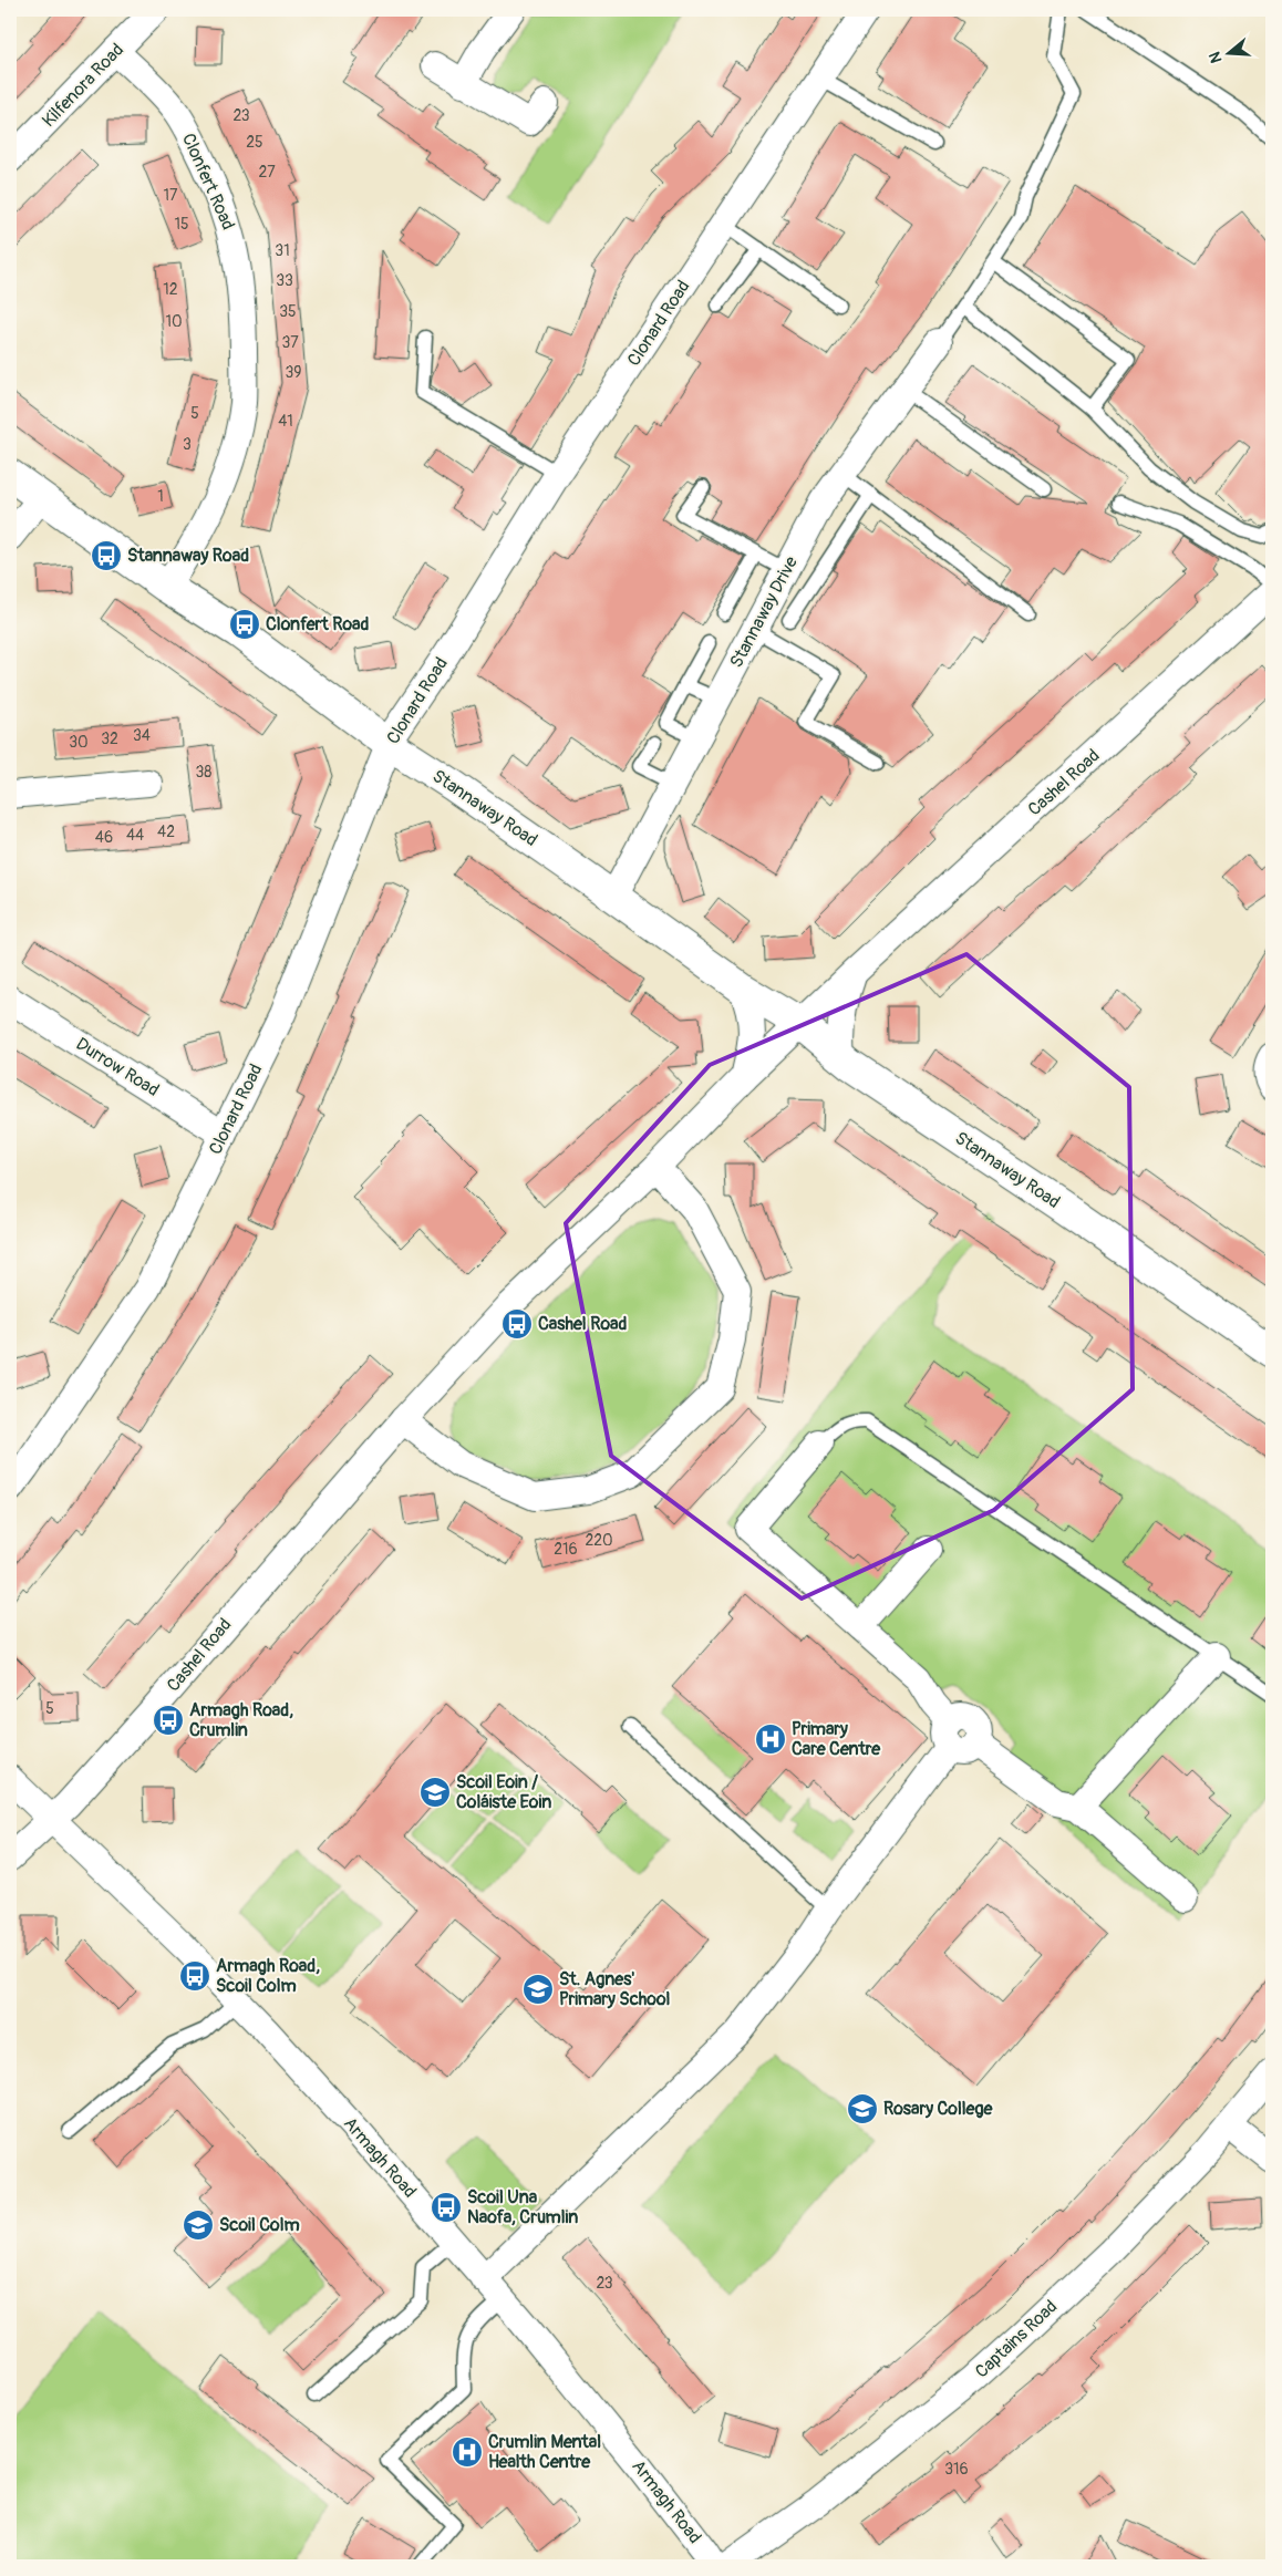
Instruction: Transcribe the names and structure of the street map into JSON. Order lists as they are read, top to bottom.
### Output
{
  "streets": {
    "street": [
      "Kilfenora Road",
      "Clonfert Road",
      "Clonard Road",
      "Stannaway Drive",
      "Cashel Road",
      "Stannaway Road",
      "Durrow Road",
      "Armagh Road",
      "Captains Road"
    ]
  },
  "crossings": [
    ["Kilfenora Road", "Clonfert Road"],
    ["Clonfert Road", "Stannaway Road"],
    ["Clonard Road", "Stannaway Road"],
    ["Clonard Road", "Durrow Road"],
    ["Stannaway Drive", "Stannaway Road"],
    ["Cashel Road", "Stannaway Road"],
    ["Cashel Road", "Armagh Road"]
  ],
  "places": {
    "bus stop": [
      "Stannaway Road",
      "Clonfert Road",
      "Cashel Road",
      "Armagh Road, Crumlin",
      "Armagh Road, Scoil Colm",
      "Scoil Una Naofa, Crumlin"
    ],
    "hospital": ["Primary Care Centre", "Crumlin Mental Health Centre"],
    "school or university": [
      "Scoil Eoin / Coláiste Eoin",
      "St. Agnes' Primary School",
      "Rosary College",
      "Scoil Colm"
    ]
  },
  "house_numbers": [
    "23",
    "25",
    "27",
    "17",
    "15",
    "31",
    "33",
    "12",
    "35",
    "10",
    "37",
    "39",
    "5",
    "41",
    "3",
    "1",
    "34",
    "32",
    "30",
    "38",
    "42",
    "44",
    "46",
    "220",
    "216",
    "5",
    "23",
    "316"
  ],
  "north": "left"
}
